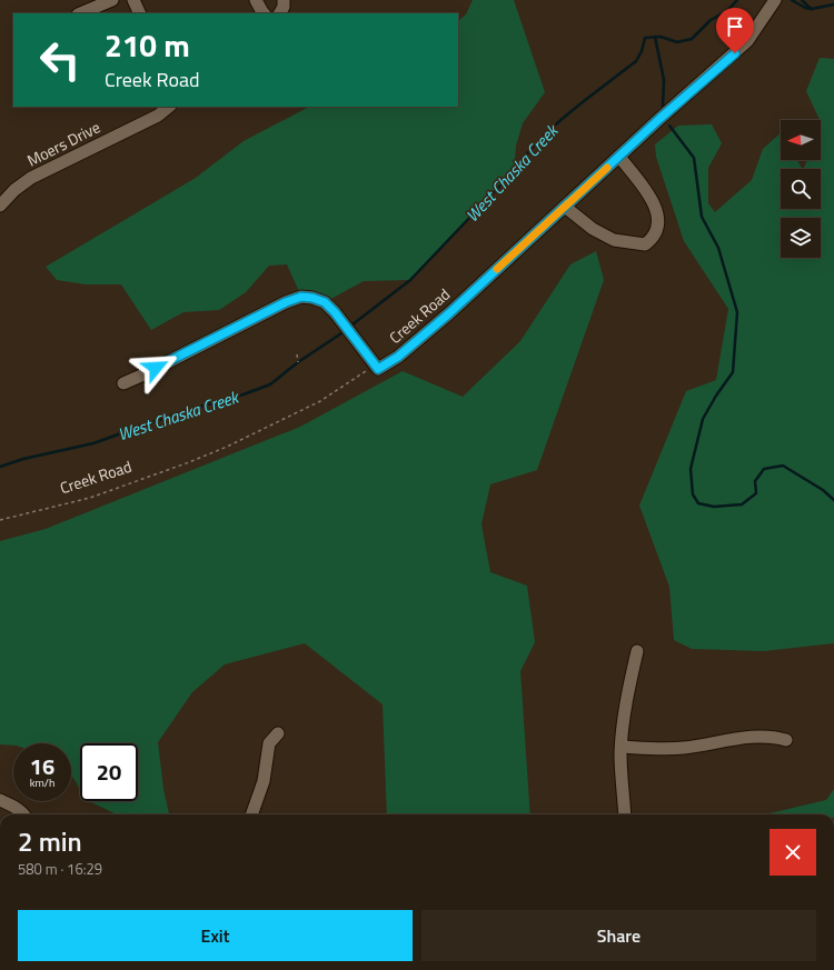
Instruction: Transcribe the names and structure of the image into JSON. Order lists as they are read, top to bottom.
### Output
{
  "streets": {
    "street": ["Moers Drive", "Creek Road"]
  },
  "water": ["West Chaska Creek"],
  "north": "left",
  "page": {
    "turn": ["210 m", "Creek Road"],
    "speed": "16 km/h",
    "limit": "20",
    "heading": ["2 min", "580 m · 16:29"],
    "buttons": ["Exit", "Share"]
  }
}
